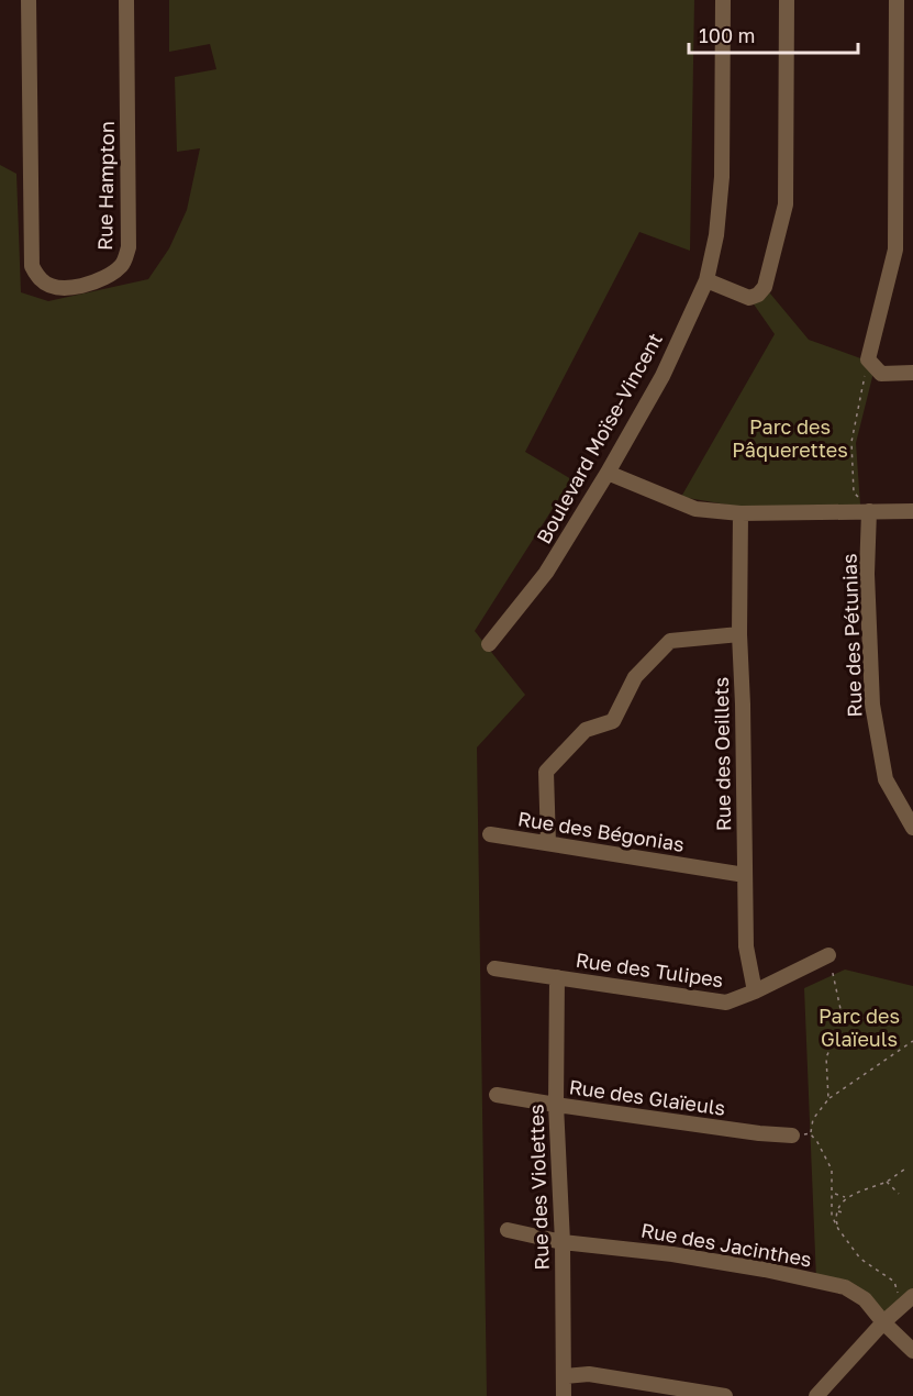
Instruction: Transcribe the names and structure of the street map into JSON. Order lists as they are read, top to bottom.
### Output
{
  "streets": {
    "street": [
      "Rue Hampton",
      "Boulevard Moïse-Vincent",
      "Rue des Pétunias",
      "Rue des Oeillets",
      "Rue des Bégonias",
      "Rue des Tulipes",
      "Rue des Glaïeuls",
      "Rue des Violettes",
      "Rue des Jacinthes"
    ]
  },
  "crossings": [
    ["Rue des Oeillets", "Rue des Bégonias"],
    ["Rue des Oeillets", "Rue des Tulipes"],
    ["Rue des Tulipes", "Rue des Violettes"],
    ["Rue des Glaïeuls", "Rue des Violettes"],
    ["Rue des Violettes", "Rue des Jacinthes"]
  ],
  "parks": ["Parc des Pâquerettes", "Parc des Glaïeuls"],
  "scale_bar": "100 m"
}
